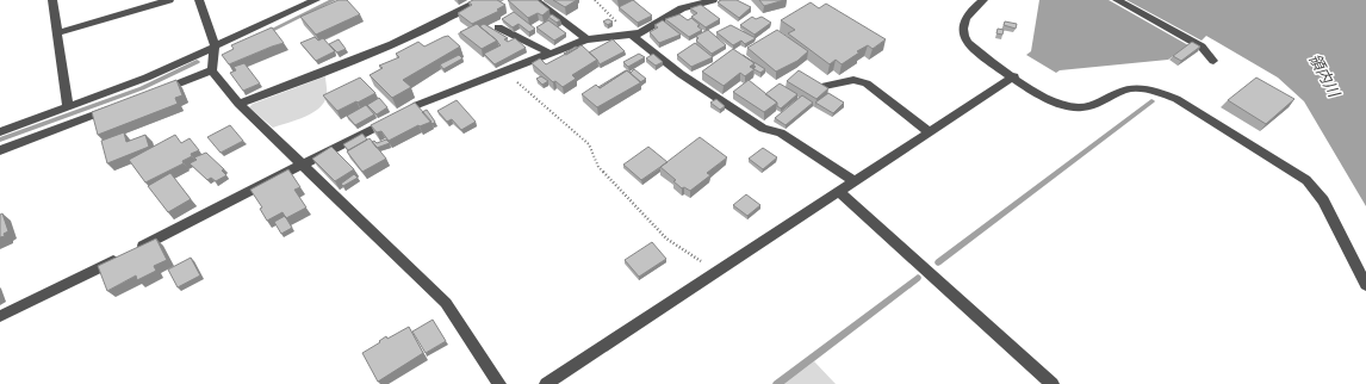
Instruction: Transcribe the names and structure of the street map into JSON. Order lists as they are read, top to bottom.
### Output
{
  "water": ["領内川"]
}
